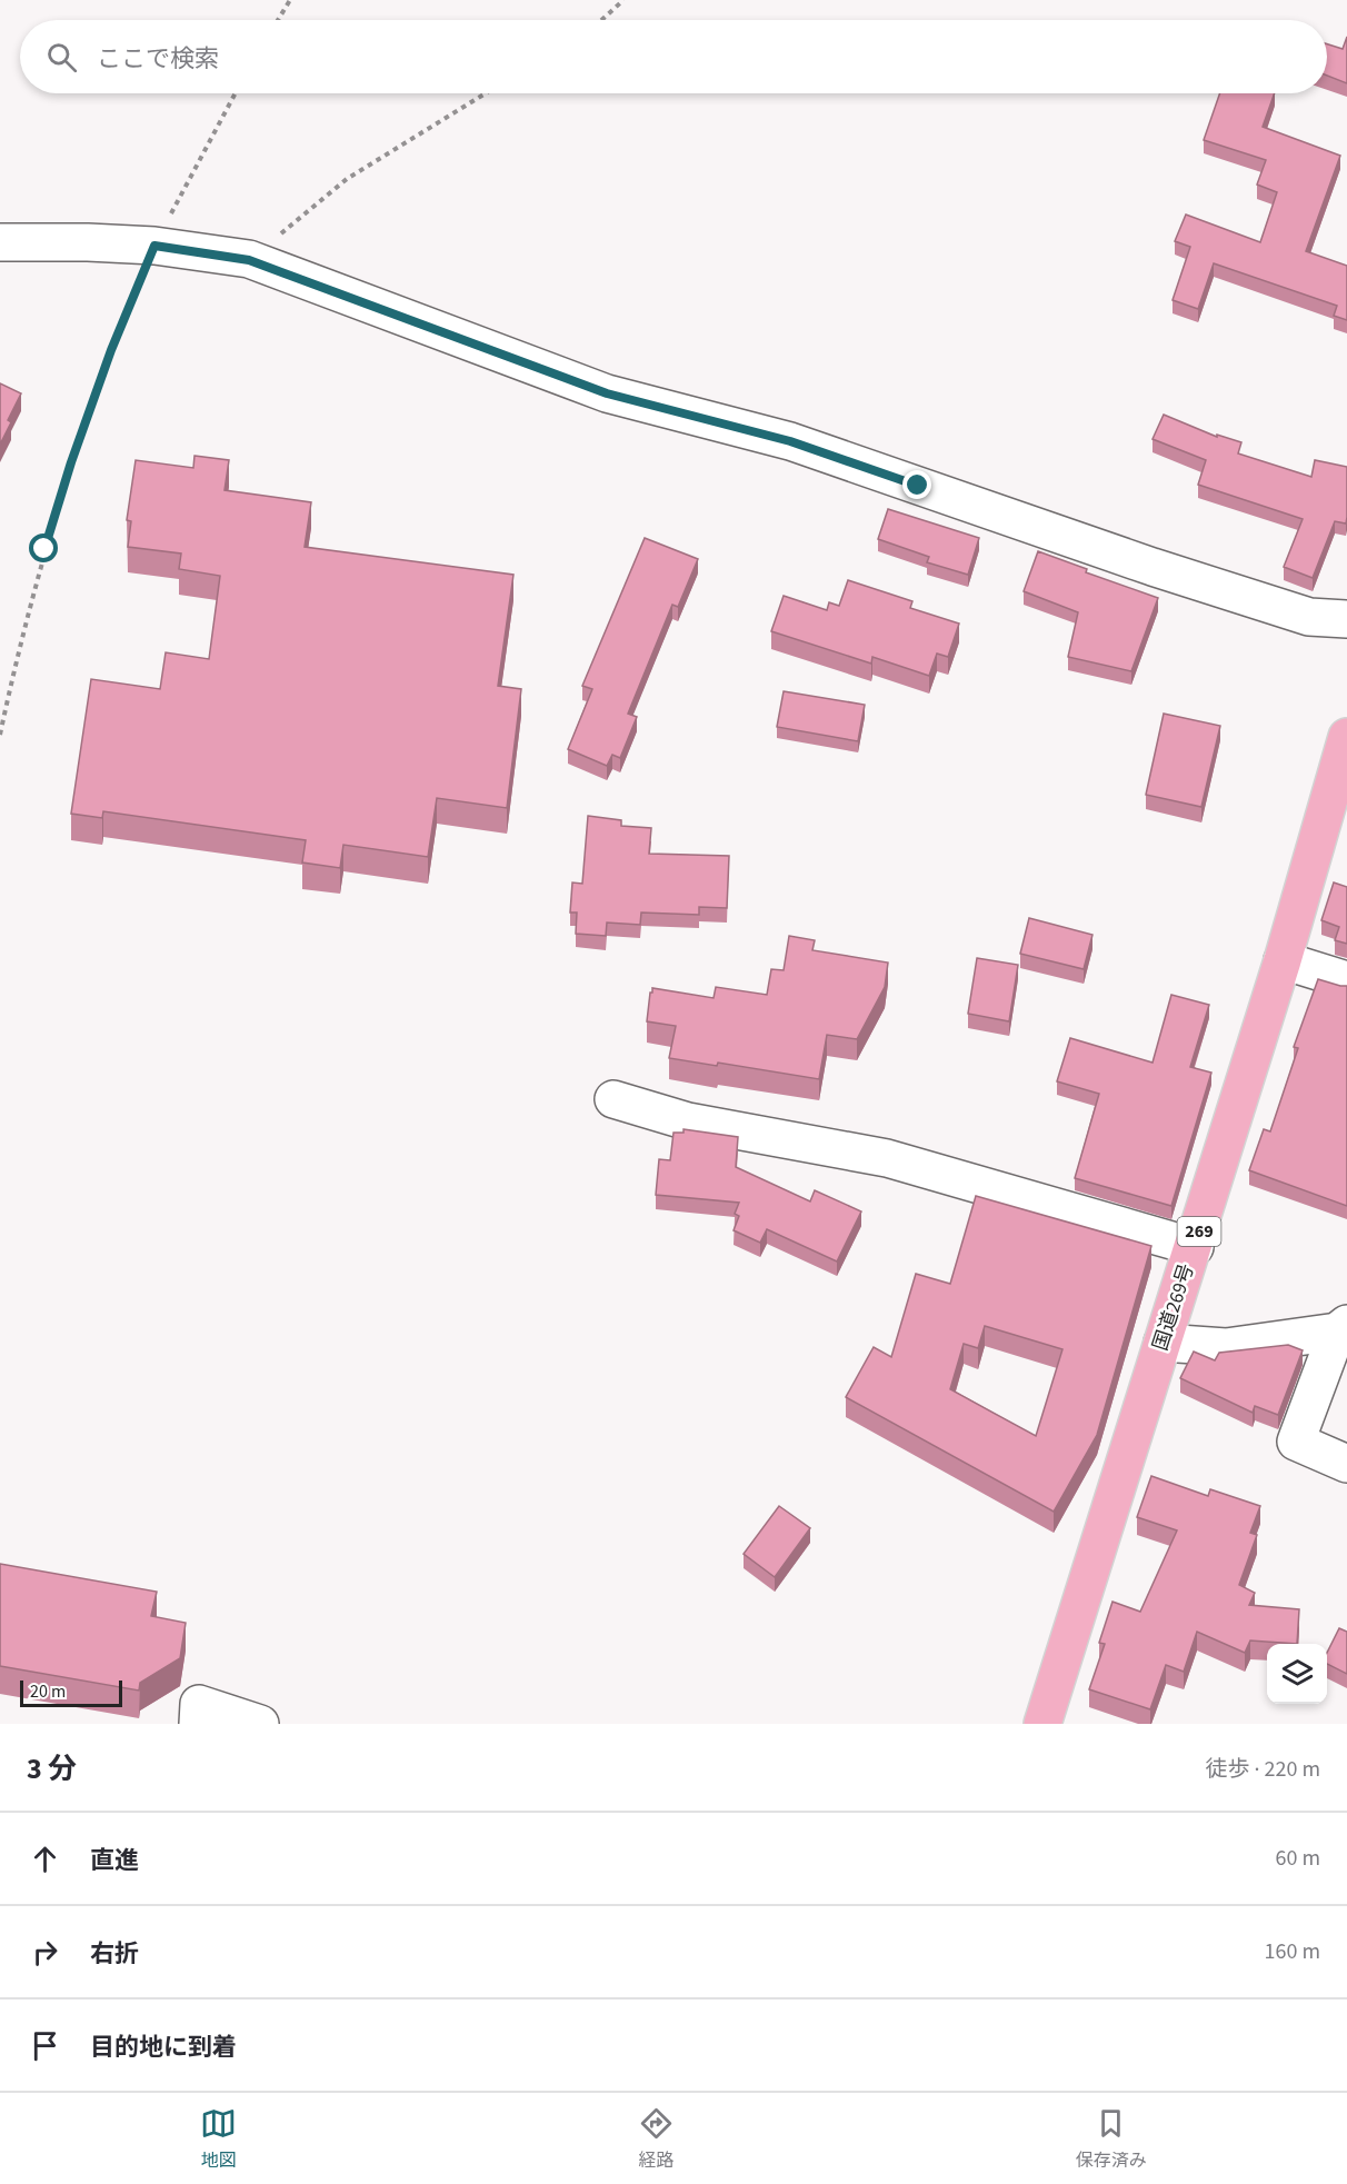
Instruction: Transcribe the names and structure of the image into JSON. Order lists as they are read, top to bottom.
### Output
{
  "streets": {
    "highway": ["269", "国道269号"]
  },
  "scale_bar": "20 m",
  "page": {
    "search": "ここで検索",
    "scale": "20 m",
    "heading": ["3 分", "徒歩 · 220 m"],
    "list": [
      ["直進", "60 m"],
      ["右折", "160 m"],
      "目的地に到着"
    ],
    "nav": ["地図", "経路", "保存済み"]
  }
}
